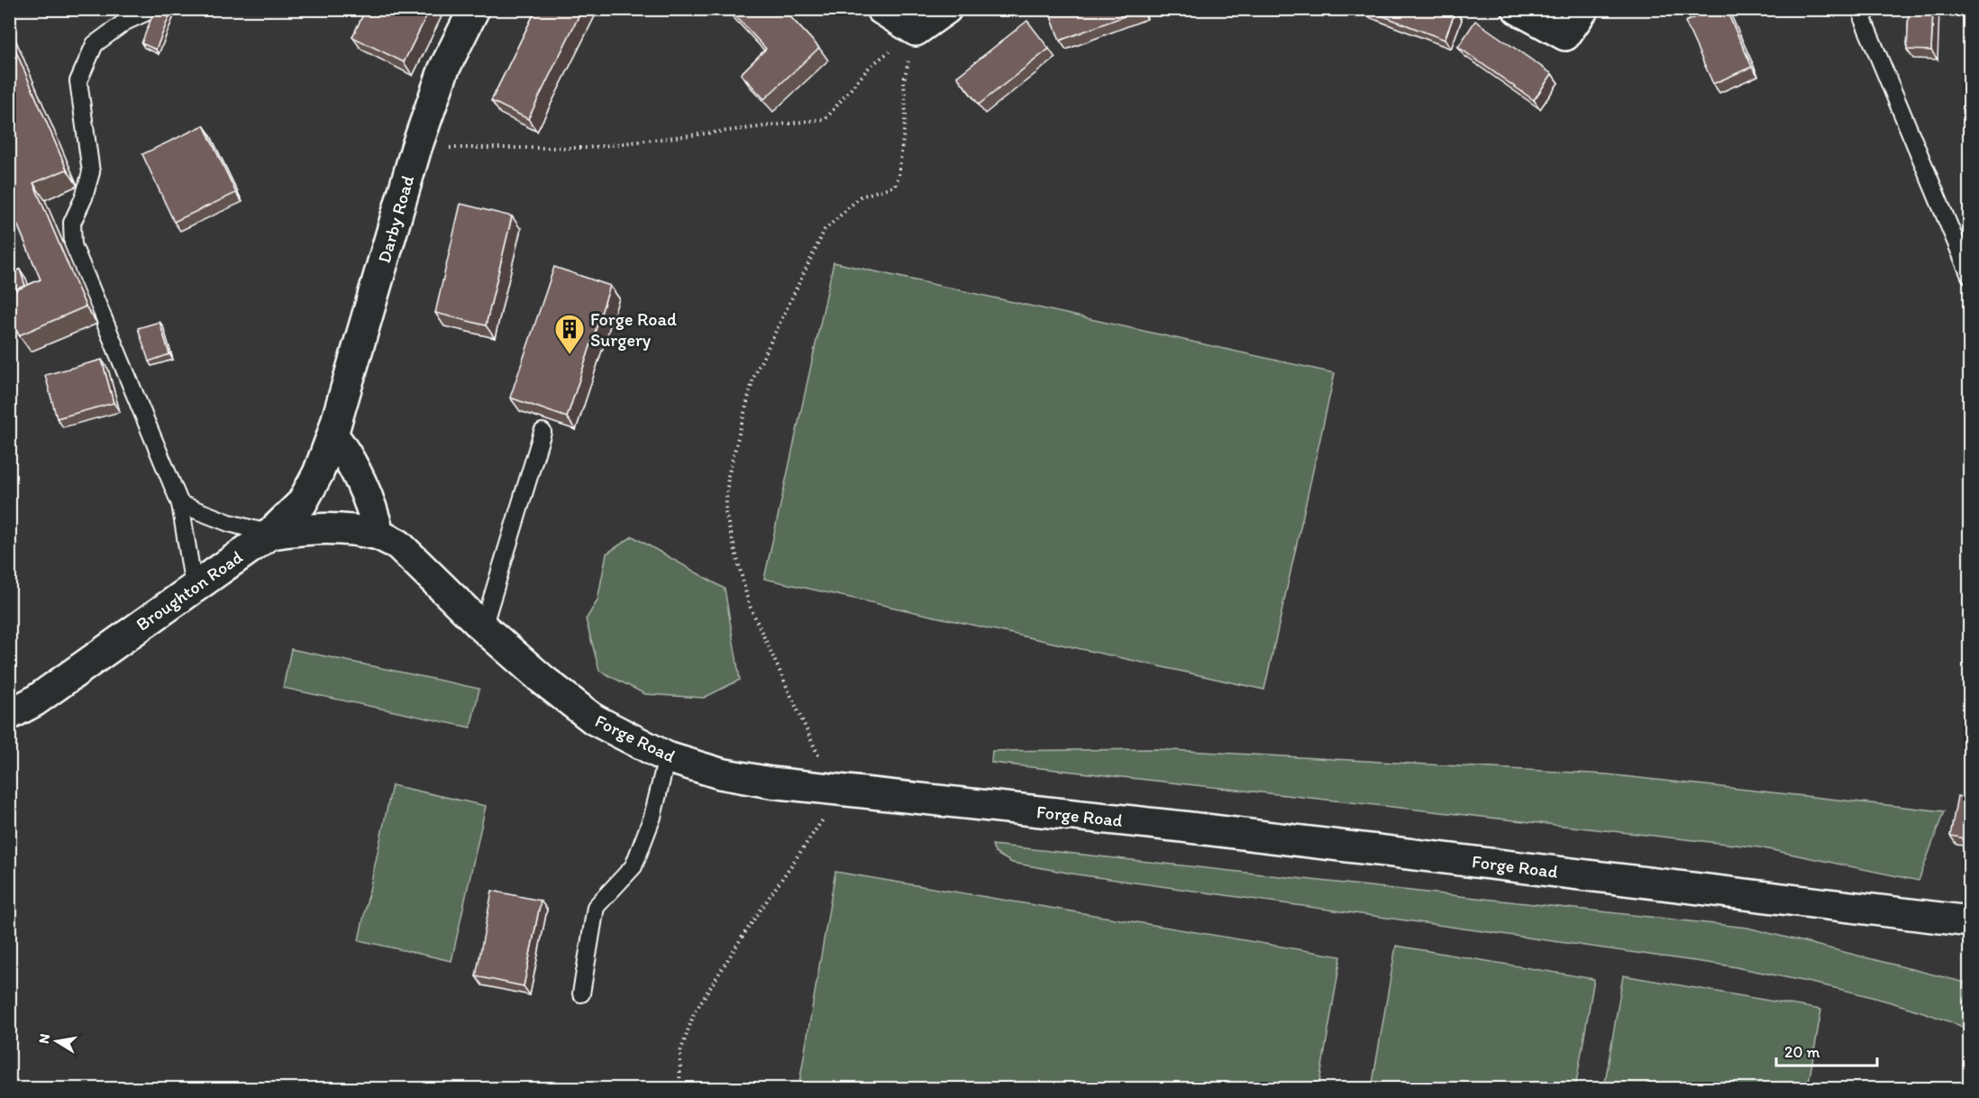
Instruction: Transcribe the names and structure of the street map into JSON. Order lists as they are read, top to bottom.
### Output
{
  "streets": {
    "street": ["Darby Road", "Broughton Road", "Forge Road"]
  },
  "crossings": [
    ["Darby Road", "Broughton Road"],
    ["Broughton Road", "Forge Road"]
  ],
  "places": {
    "building": ["Forge Road Surgery"]
  },
  "scale_bar": "20 m",
  "north": "left"
}
